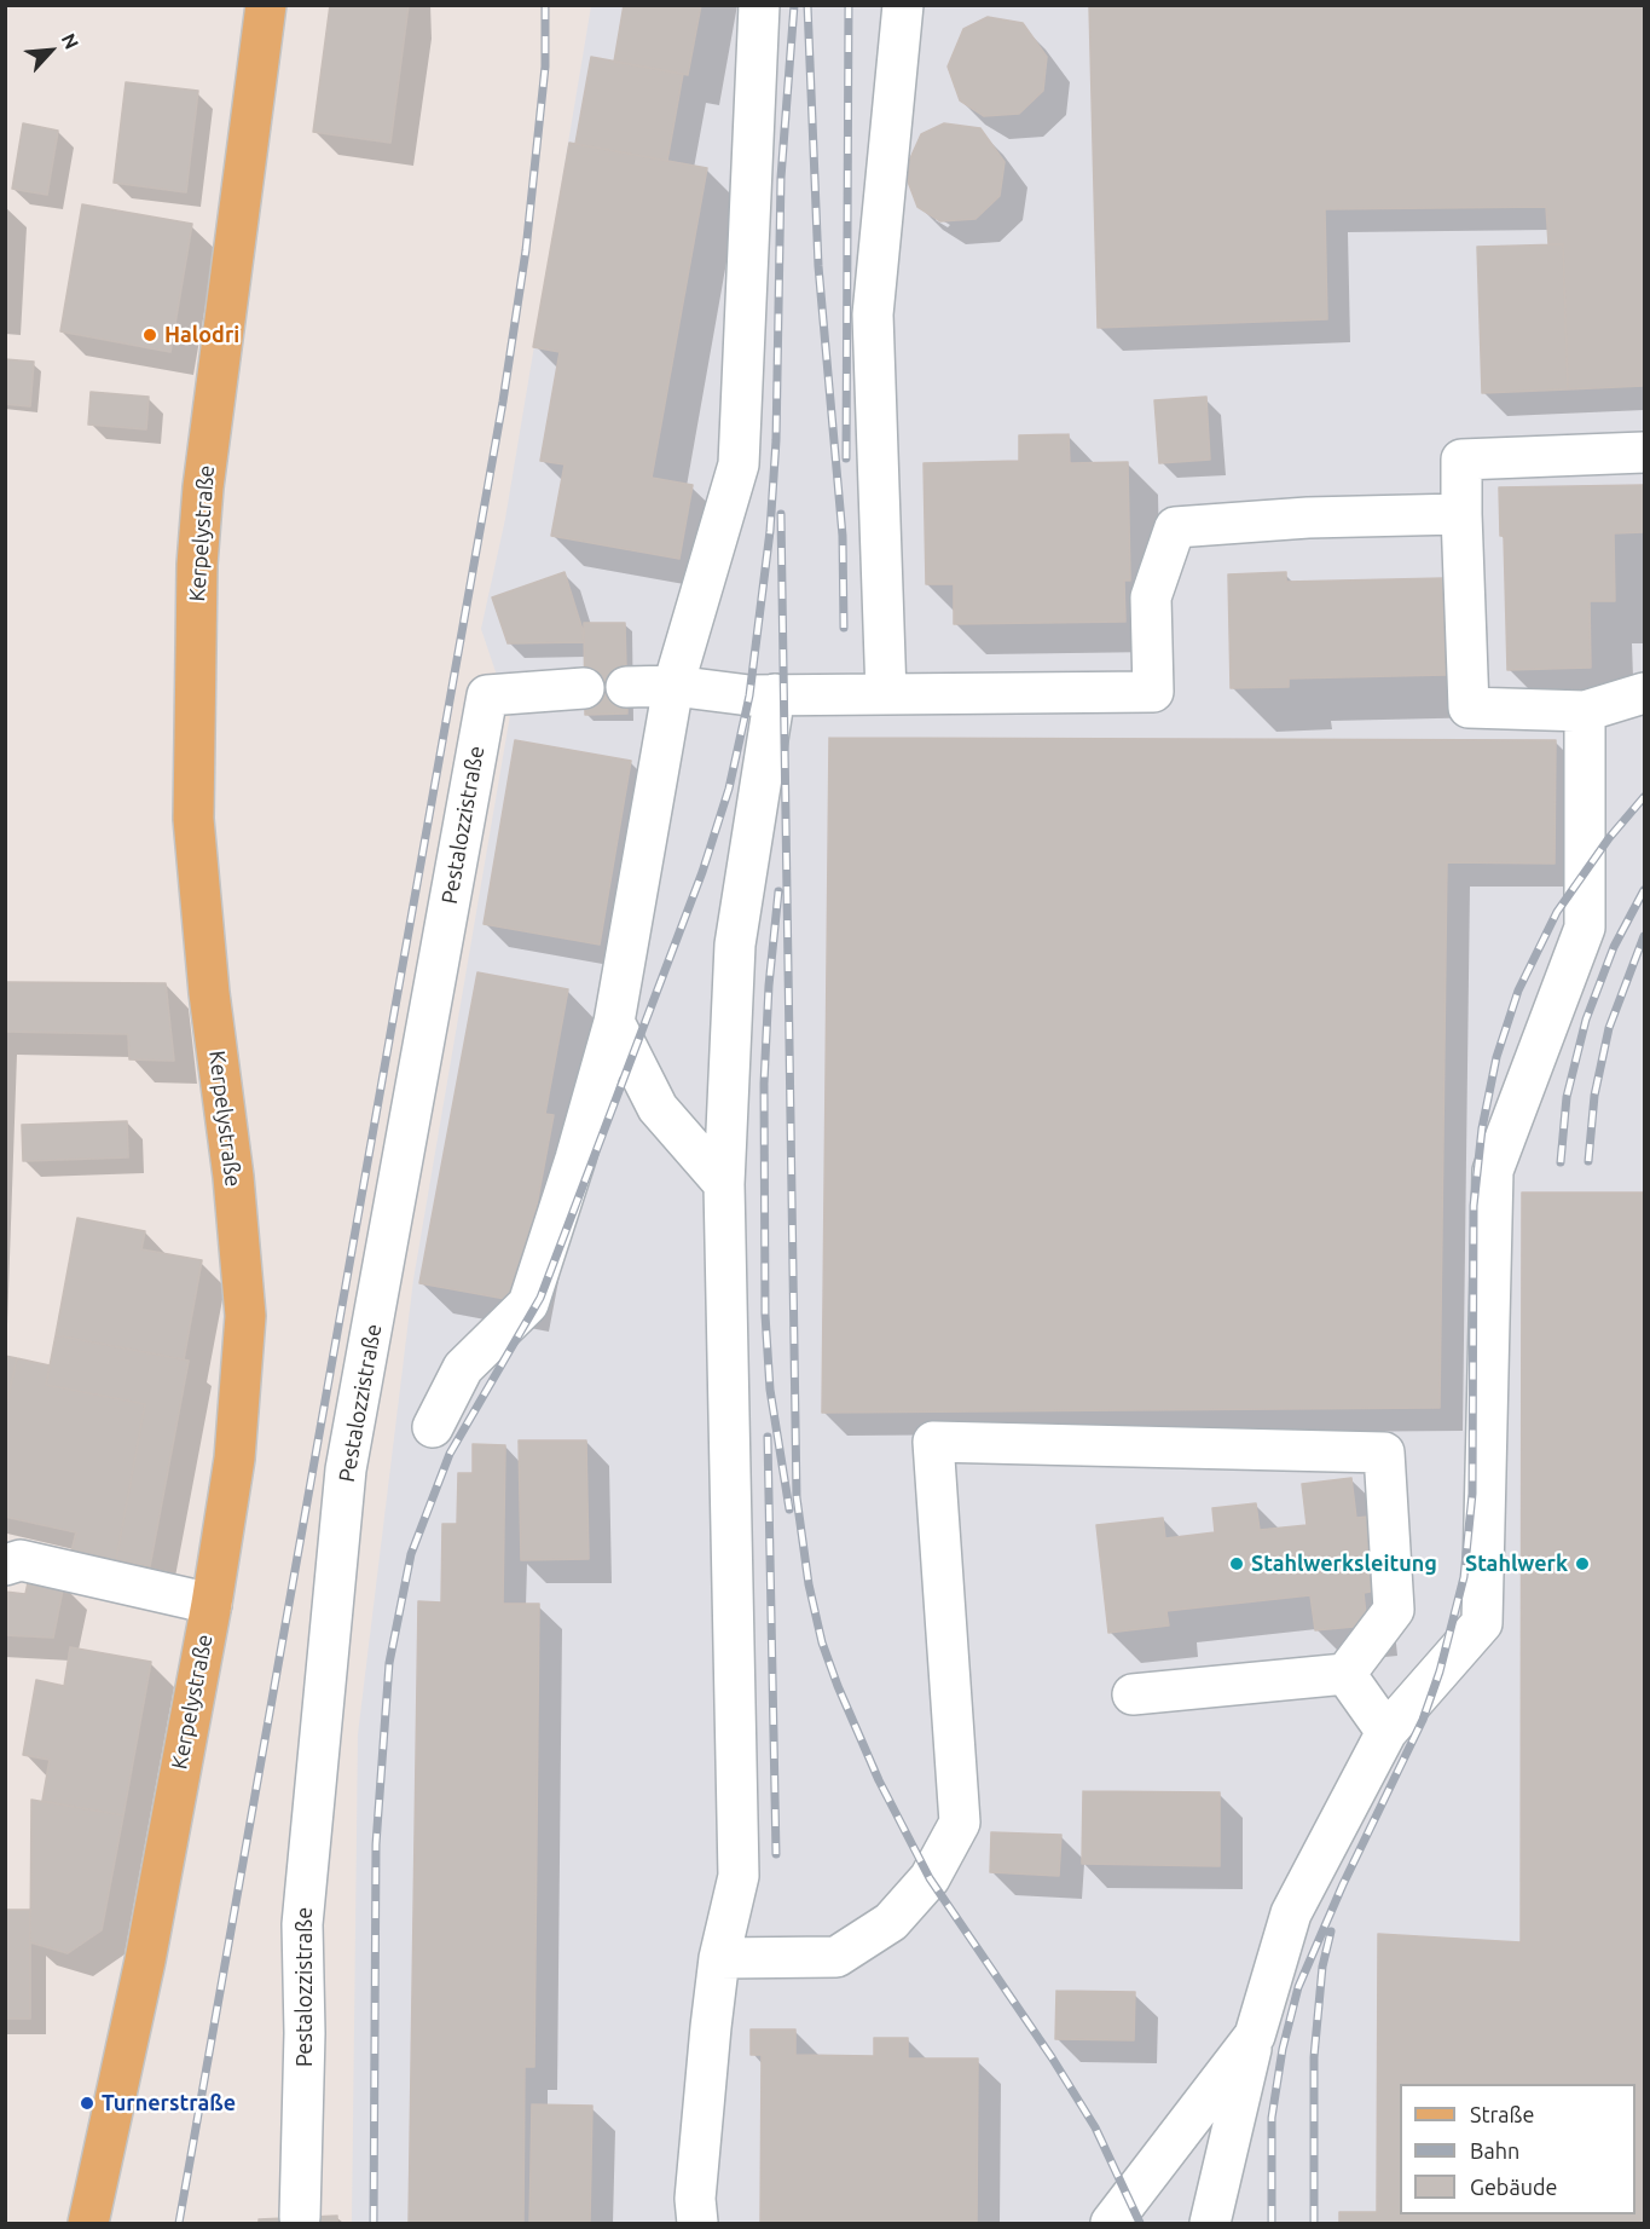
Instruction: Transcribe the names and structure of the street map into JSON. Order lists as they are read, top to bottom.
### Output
{
  "streets": {
    "main road": ["Kerpelystraße"],
    "lane": ["Pestalozzistraße"]
  },
  "places": [
    "Halodri",
    "Stahlwerksleitung",
    "Stahlwerk",
    "Turnerstraße"
  ],
  "legend": ["Straße", "Bahn", "Gebäude"],
  "north": "top right"
}
